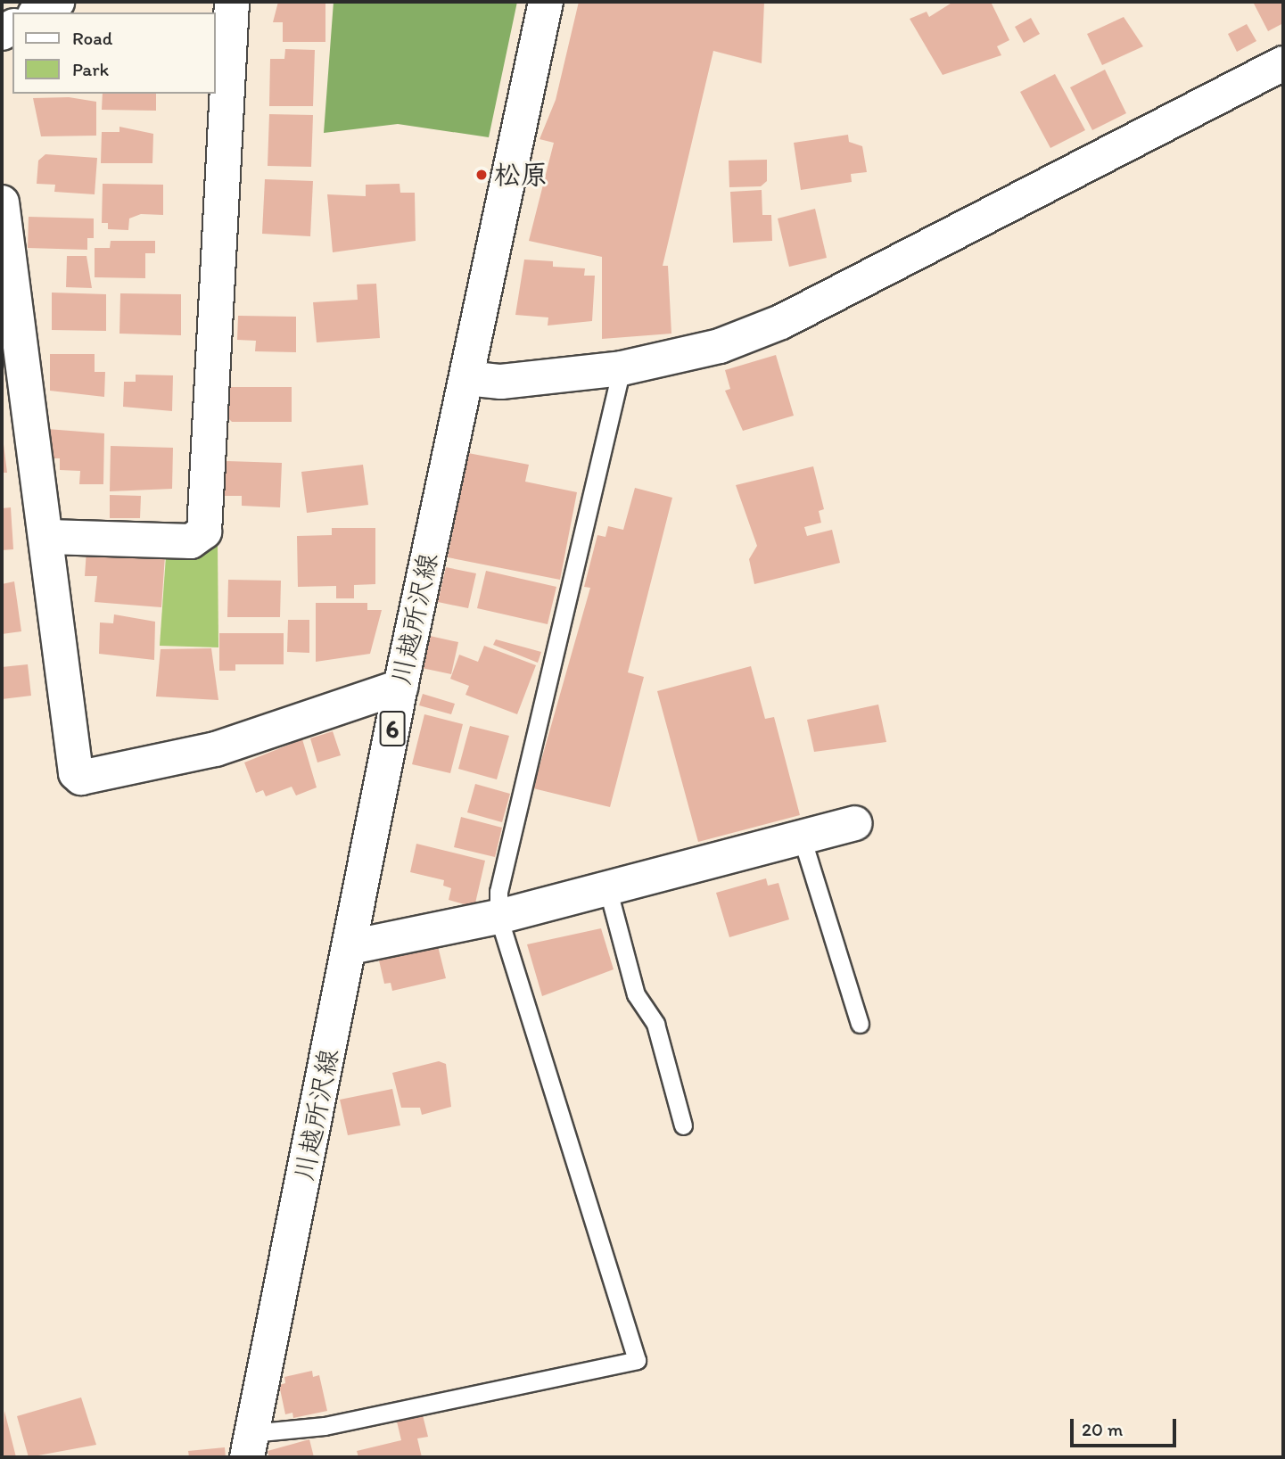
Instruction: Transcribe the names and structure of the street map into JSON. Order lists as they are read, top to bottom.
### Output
{
  "streets": {
    "street": ["川越所沢線", "6"]
  },
  "places": ["松原"],
  "legend": ["Road", "Park"],
  "scale_bar": "20 m"
}
